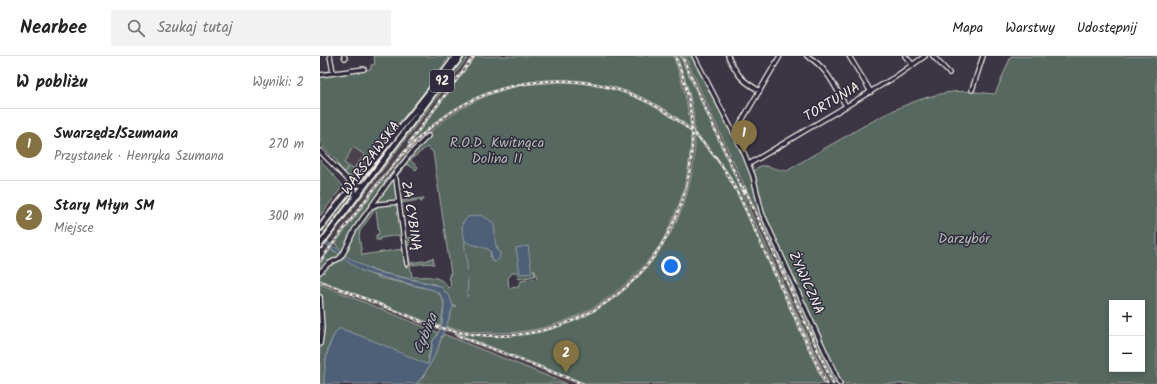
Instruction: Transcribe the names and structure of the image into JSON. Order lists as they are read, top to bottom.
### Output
{
  "streets": {
    "main road": ["92", "WARSZAWSKA"],
    "street": ["TORTUNIA", "ZA CYBINĄ", "ŻYWICZNA"]
  },
  "crossings": [
    ["92", "WARSZAWSKA"],
    ["TORTUNIA", "ŻYWICZNA"]
  ],
  "water": ["Cybina"],
  "parks": ["R.O.D. Kwitnąca Dolina II", "Darzybór"],
  "page": {
    "header": "Nearbee",
    "search": "Szukaj tutaj",
    "nav": ["Mapa", "Warstwy", "Udostępnij"],
    "heading": ["W pobliżu", "Wyniki: 2"],
    "list": [
      {
        "mark": "1",
        "name": "Swarzędz/Szumana",
        "note": "Przystanek · Henryka Szumana",
        "value": "270 m"
      },
      {
        "mark": "2",
        "name": "Stary Młyn SM",
        "note": "Miejsce",
        "value": "300 m"
      }
    ],
    "pins": ["1", "2"],
    "map_buttons": ["+", "−"]
  }
}
